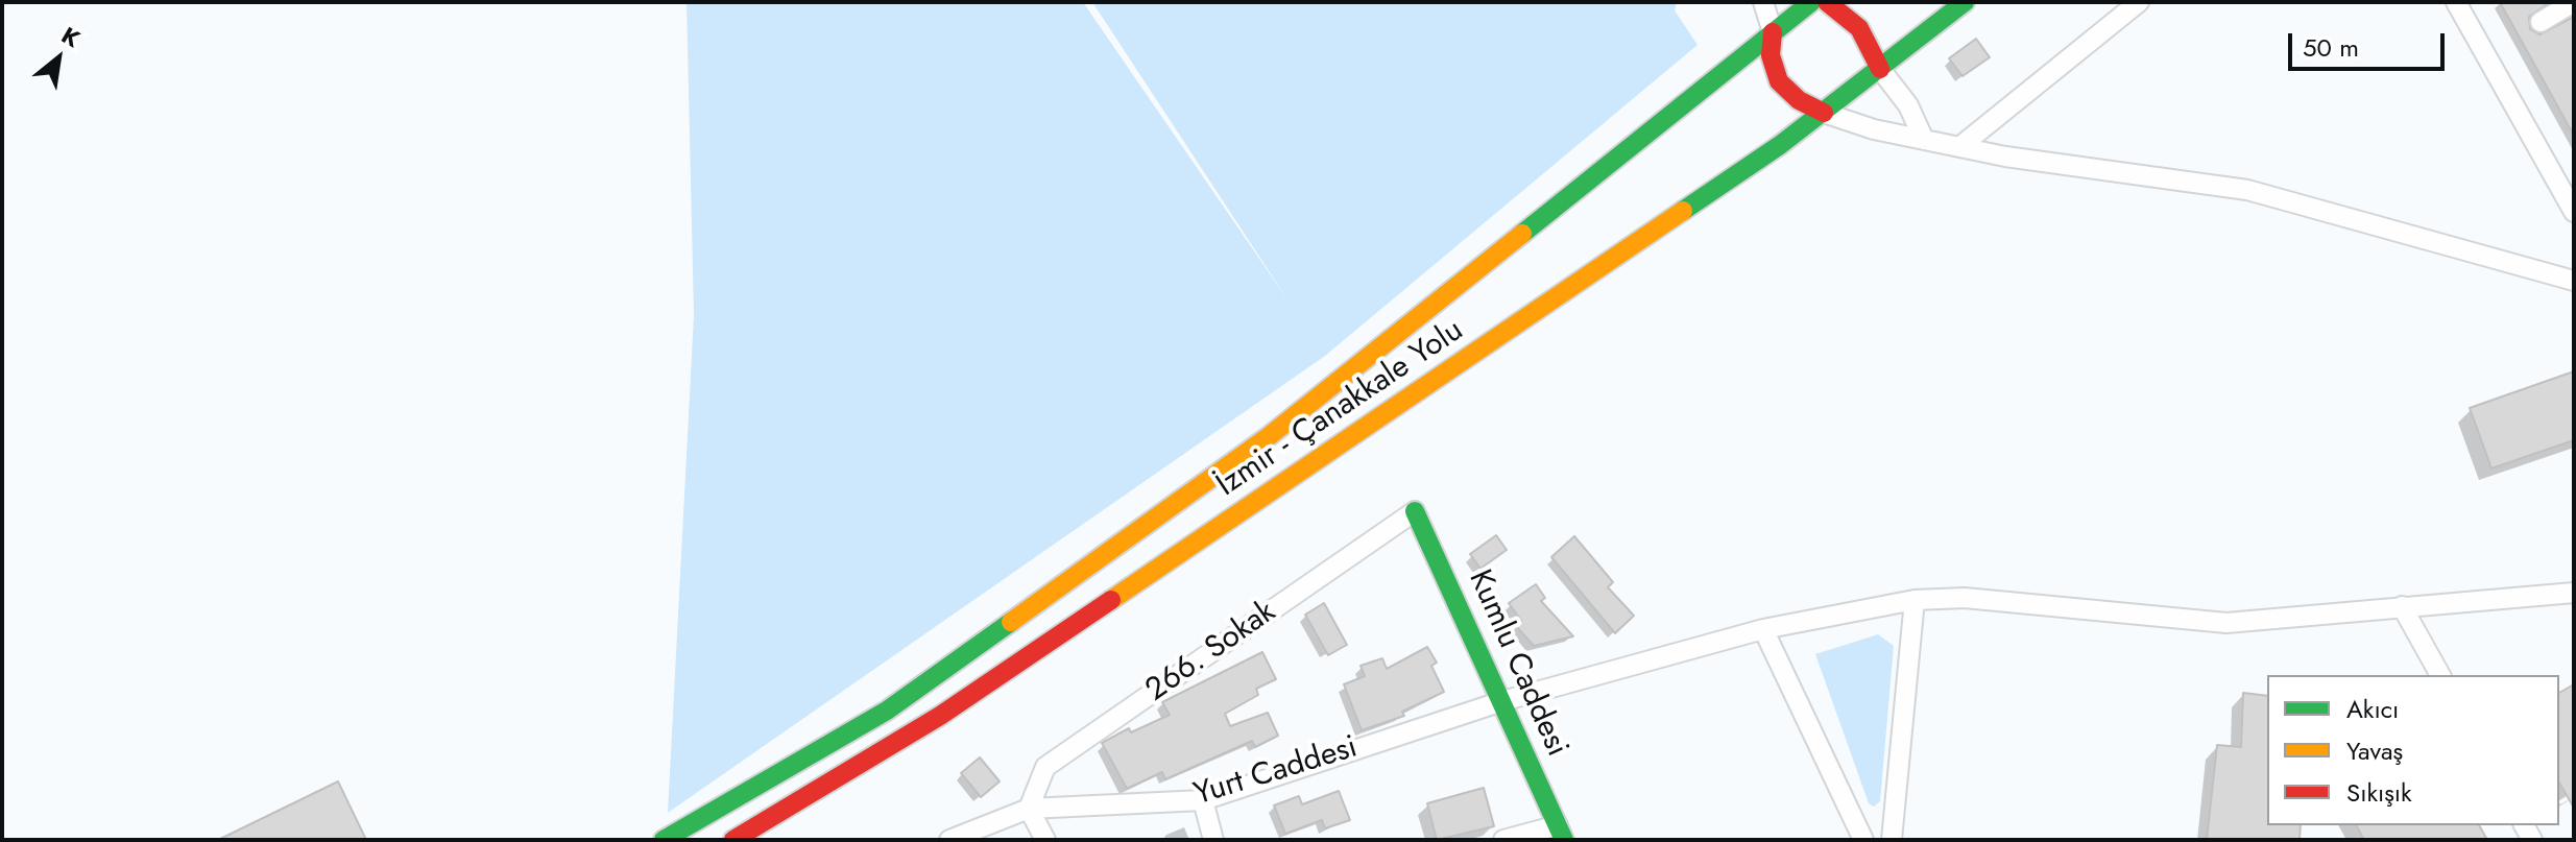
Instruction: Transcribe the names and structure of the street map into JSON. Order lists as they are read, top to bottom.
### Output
{
  "streets": {
    "main road": ["İzmir - Çanakkale Yolu", "Kumlu Caddesi"],
    "street": ["266. Sokak", "Yurt Caddesi"]
  },
  "crossings": [
    ["266. Sokak", "Kumlu Caddesi"],
    ["266. Sokak", "Yurt Caddesi"],
    ["Kumlu Caddesi", "Yurt Caddesi"]
  ],
  "legend": ["Akıcı", "Yavaş", "Sıkışık"],
  "scale_bar": "50 m",
  "north": "top right"
}
